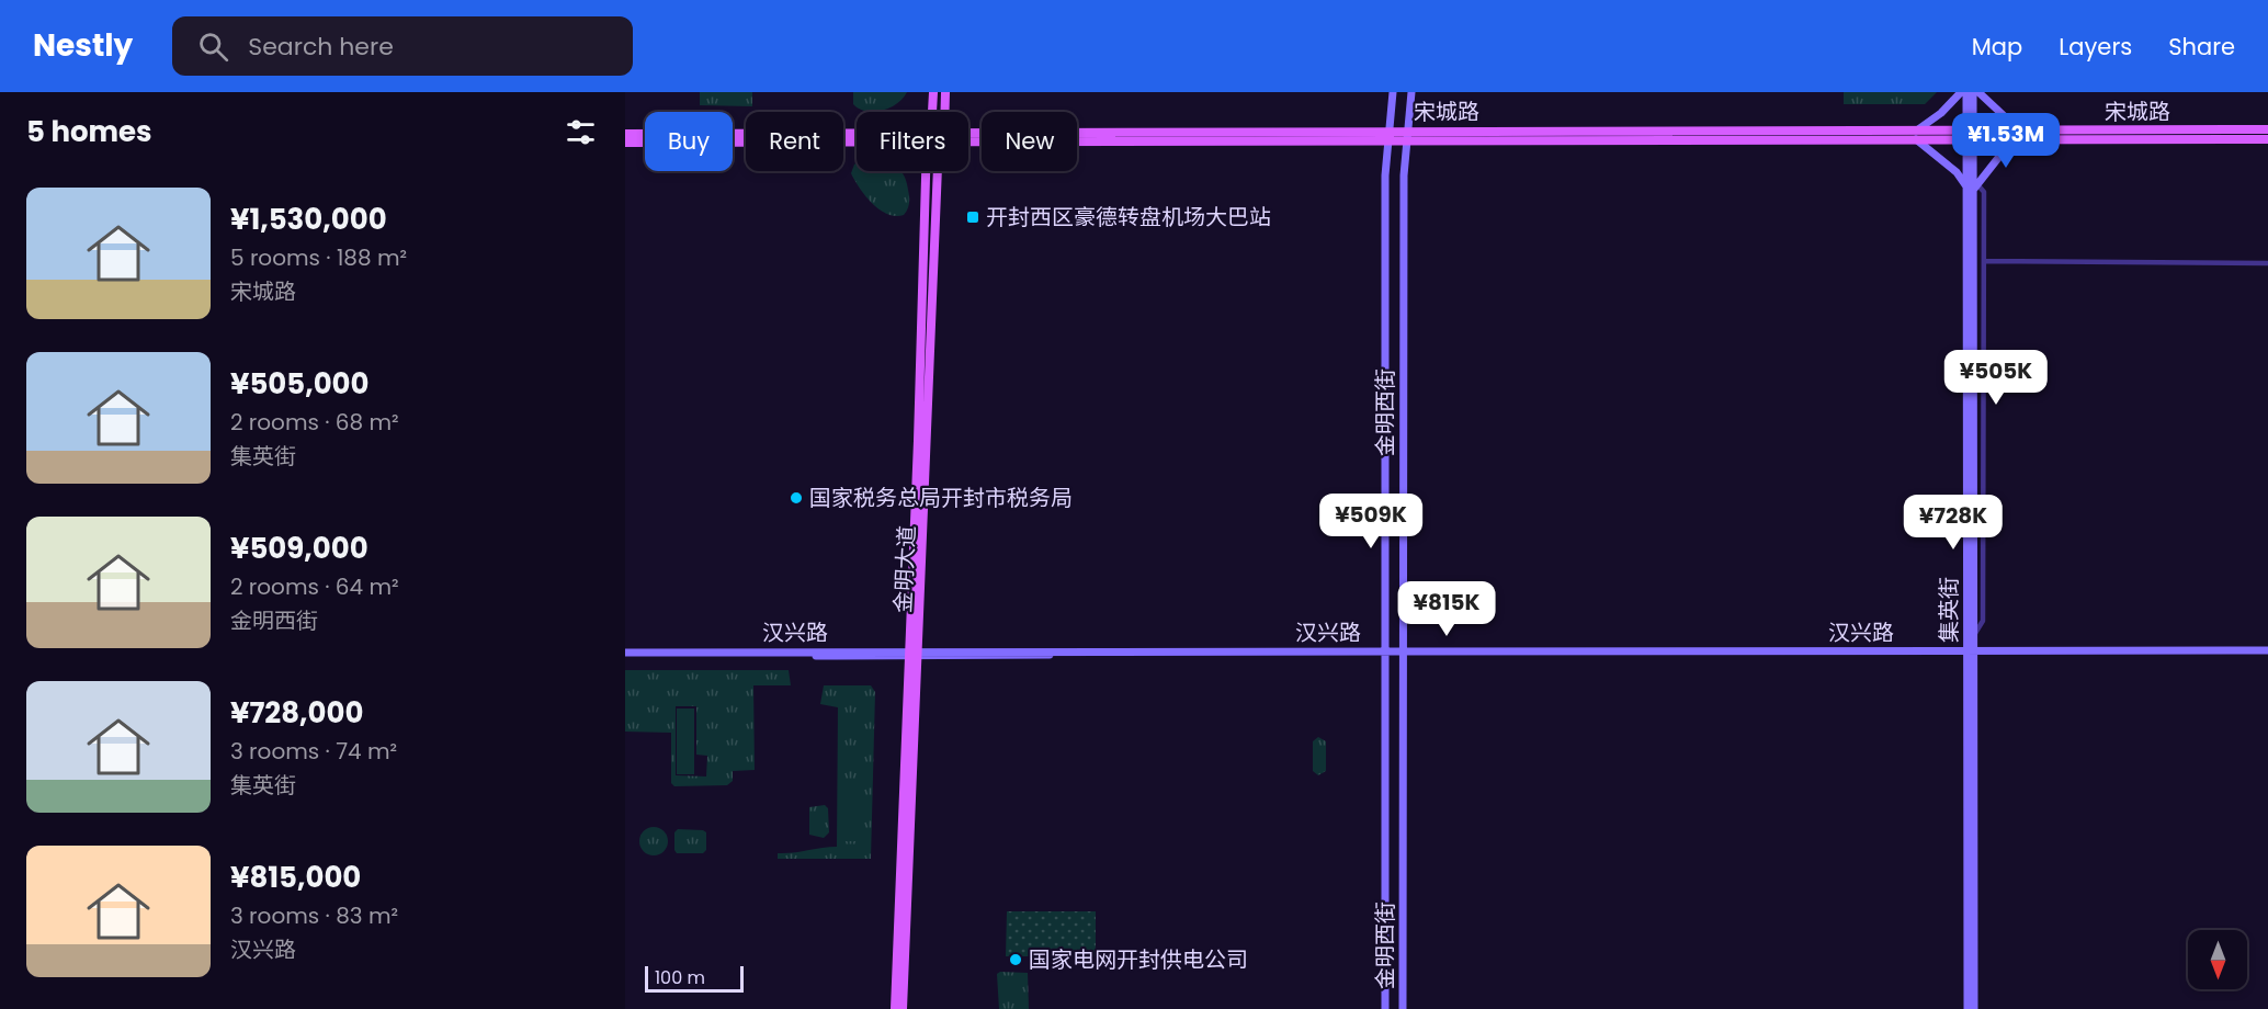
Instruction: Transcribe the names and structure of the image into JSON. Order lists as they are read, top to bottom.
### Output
{
  "streets": {
    "main road": ["宋城路", "金明大道"],
    "street": ["金明西街", "集英街", "汉兴路"]
  },
  "crossings": [
    ["宋城路", "金明西街"],
    ["宋城路", "集英街"],
    ["金明西街", "汉兴路"],
    ["金明大道", "汉兴路"],
    ["集英街", "汉兴路"]
  ],
  "places": {
    "transit": ["开封西区豪德转盘机场大巴站"],
    "other": ["国家税务总局开封市税务局", "国家电网开封供电公司"]
  },
  "scale_bar": "100 m",
  "north": "bottom",
  "page": {
    "header": "Nestly",
    "search": "Search here",
    "nav": ["Map", "Layers", "Share"],
    "heading": "5 homes",
    "chip": [
      "Buy",
      "Rent",
      "Filters",
      "New"
    ],
    "price": [
      "¥1.53M",
      "¥505K",
      "¥509K",
      "¥728K",
      "¥815K"
    ],
    "list": [
      {
        "name": "¥1,530,000",
        "note": "5 rooms · 188 m² · 宋城路"
      },
      {
        "name": "¥505,000",
        "note": "2 rooms · 68 m² · 集英街"
      },
      {
        "name": "¥509,000",
        "note": "2 rooms · 64 m² · 金明西街"
      },
      {
        "name": "¥728,000",
        "note": "3 rooms · 74 m² · 集英街"
      },
      {
        "name": "¥815,000",
        "note": "3 rooms · 83 m² · 汉兴路"
      }
    ],
    "scale": "100 m"
  }
}
